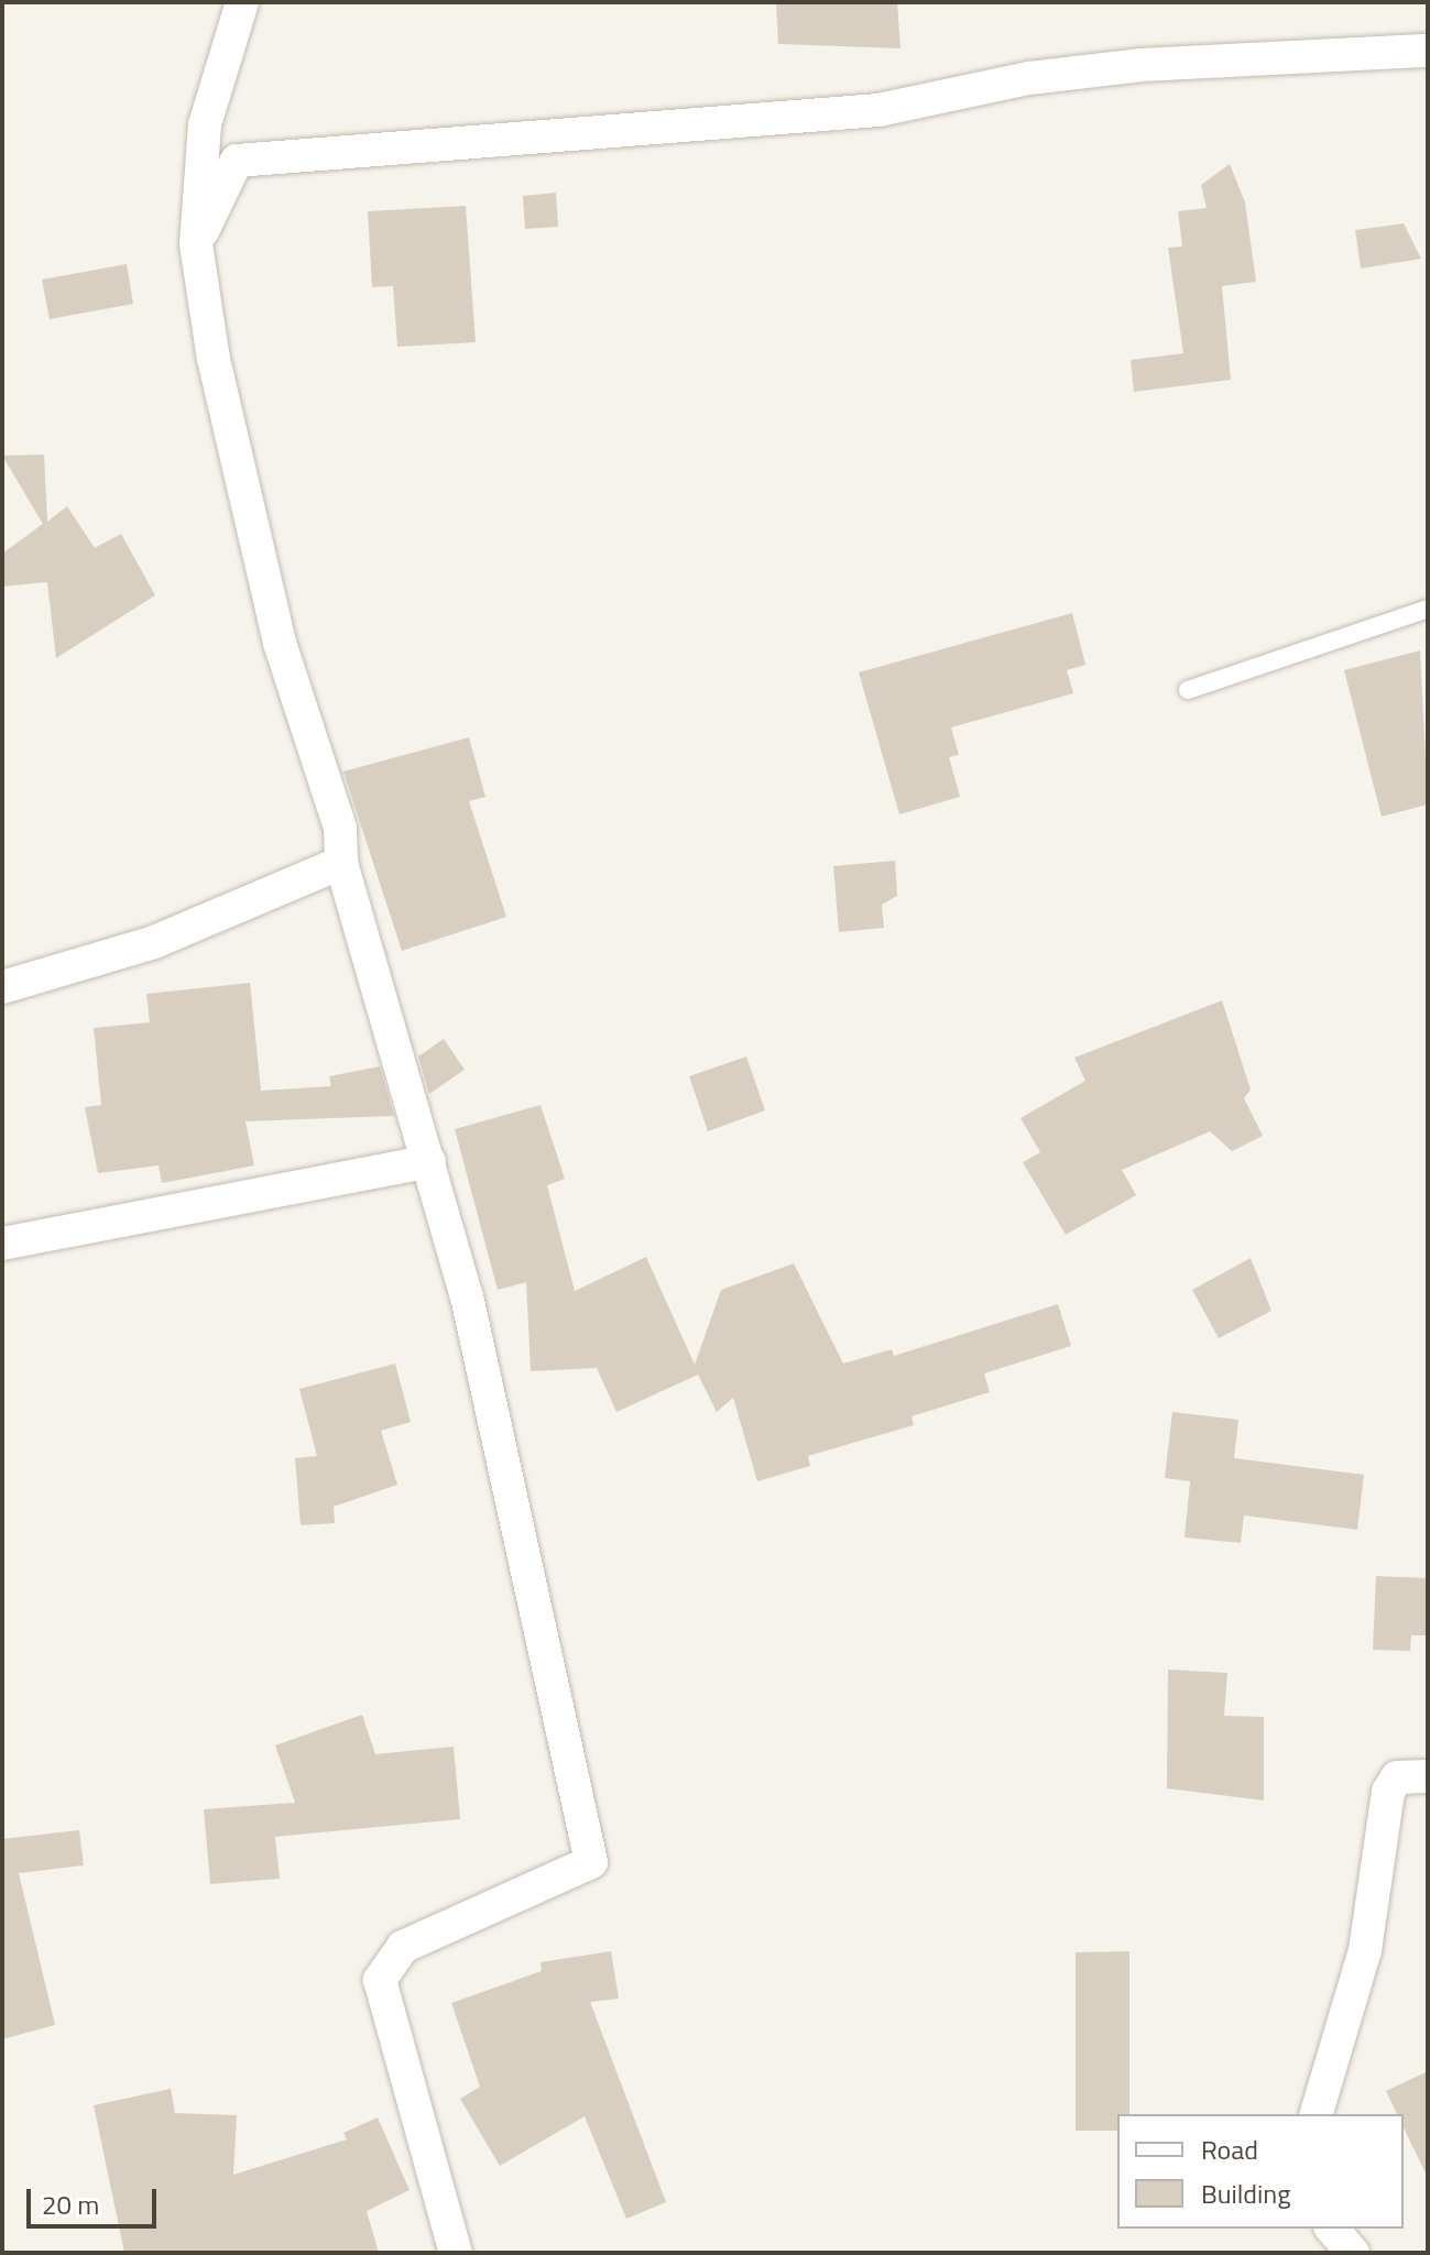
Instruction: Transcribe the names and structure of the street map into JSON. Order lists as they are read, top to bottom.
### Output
{
  "legend": ["Road", "Building"],
  "scale_bar": "20 m"
}
